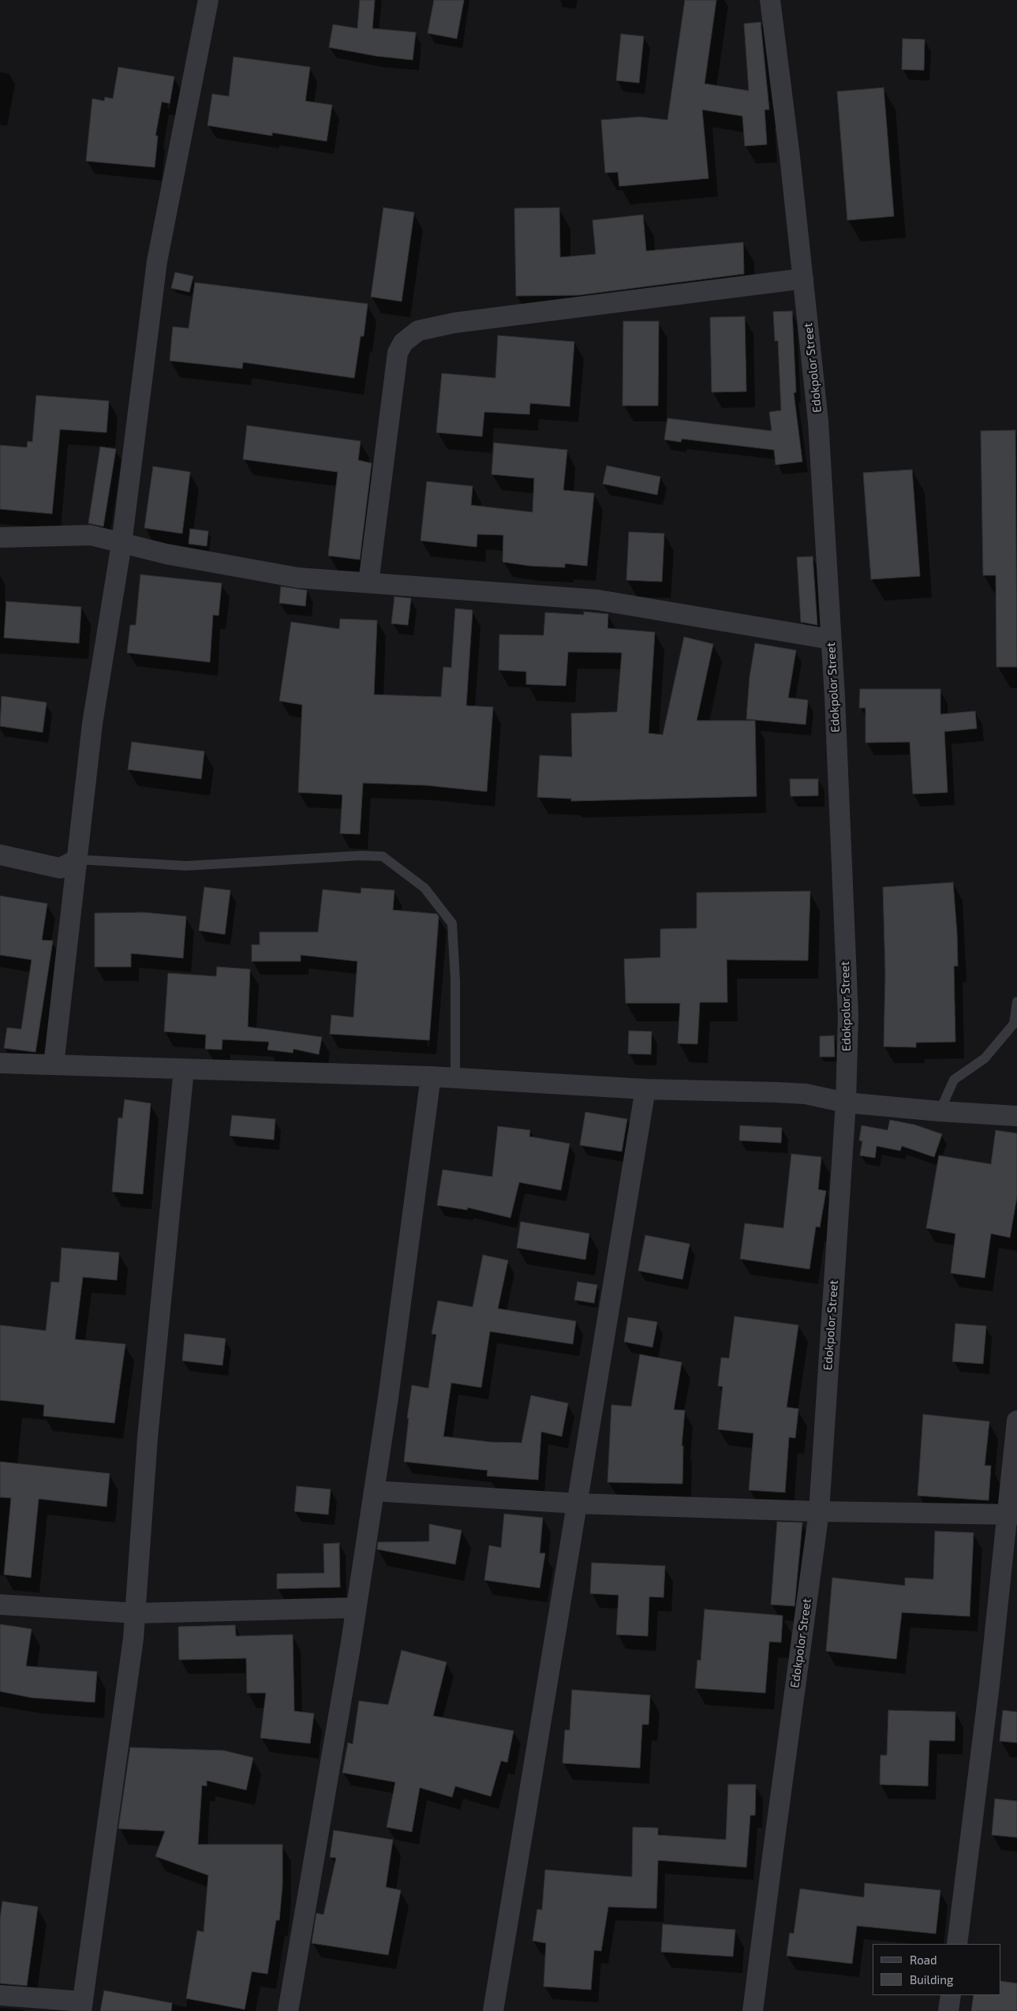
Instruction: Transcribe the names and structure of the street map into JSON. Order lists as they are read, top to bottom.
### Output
{
  "streets": {
    "street": ["Edokpolor Street"]
  },
  "legend": ["Road", "Building"]
}
